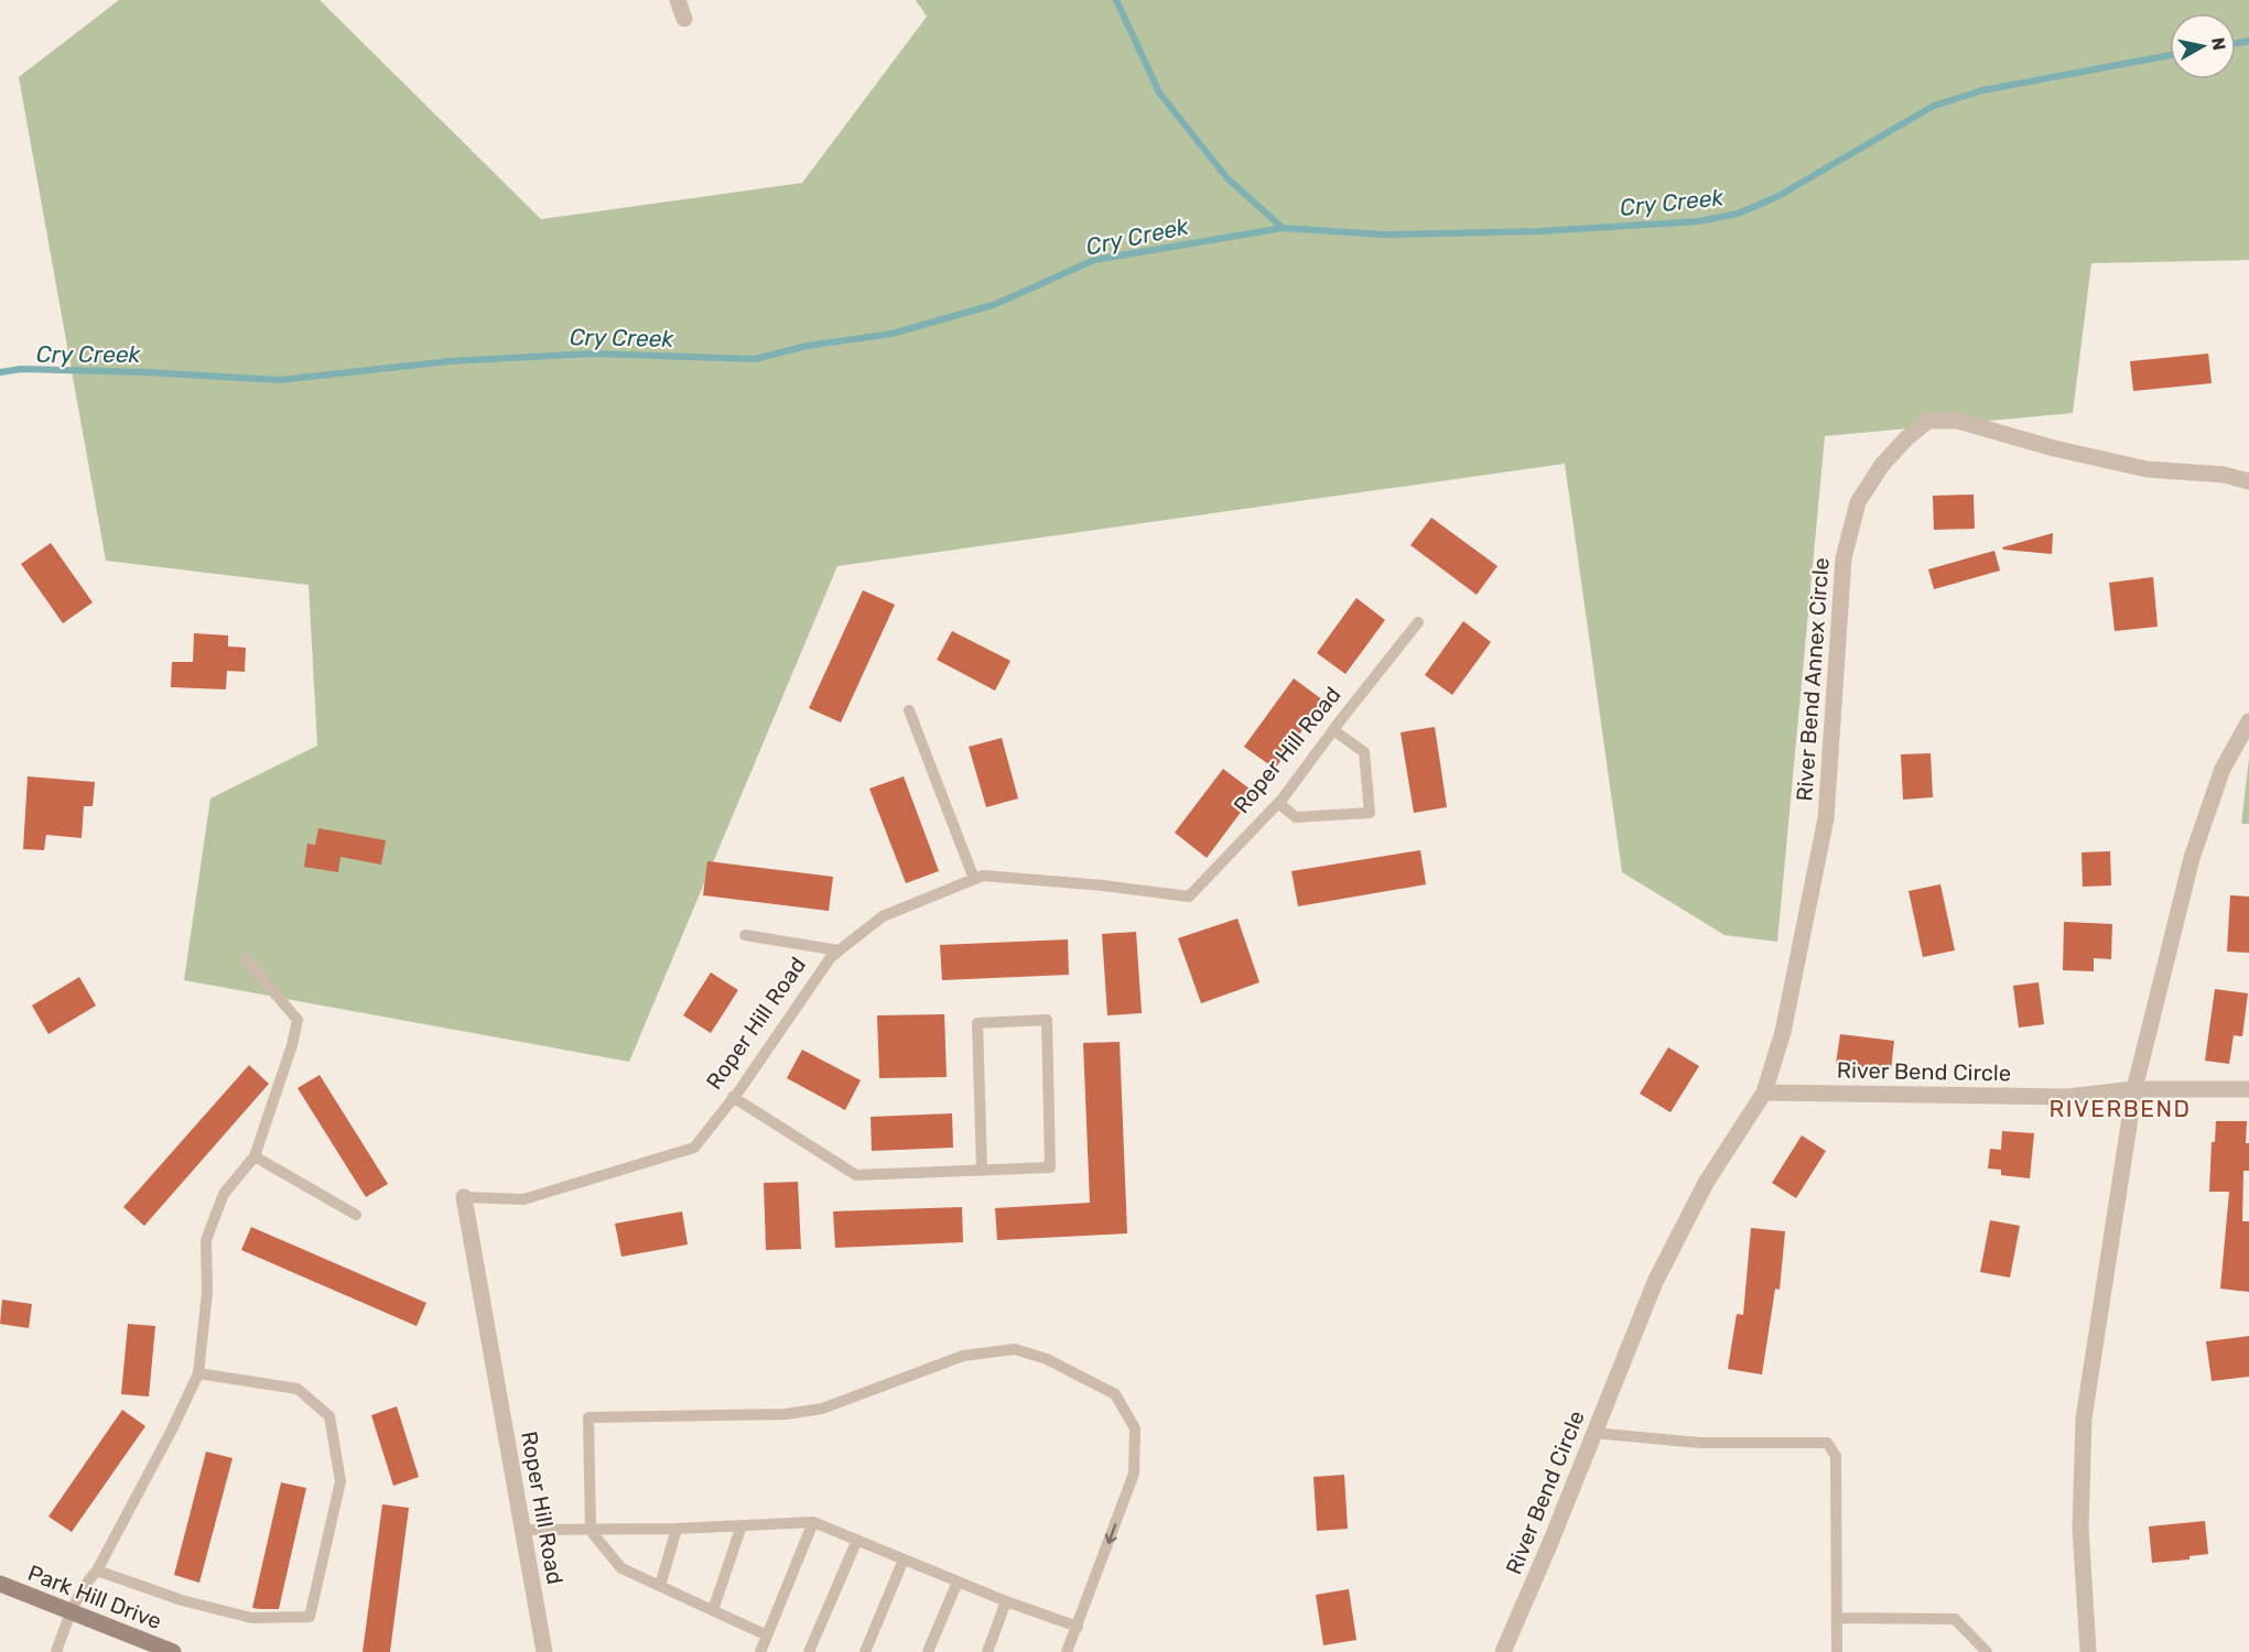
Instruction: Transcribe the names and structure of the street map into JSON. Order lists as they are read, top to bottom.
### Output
{
  "streets": {
    "main road": ["Park Hill Drive"],
    "street": ["River Bend Annex Circle", "Roper Hill Road", "River Bend Circle"]
  },
  "crossings": [
    ["River Bend Annex Circle", "River Bend Circle"]
  ],
  "districts": ["RIVERBEND"],
  "water": ["Cry Creek"],
  "north": "right"
}
